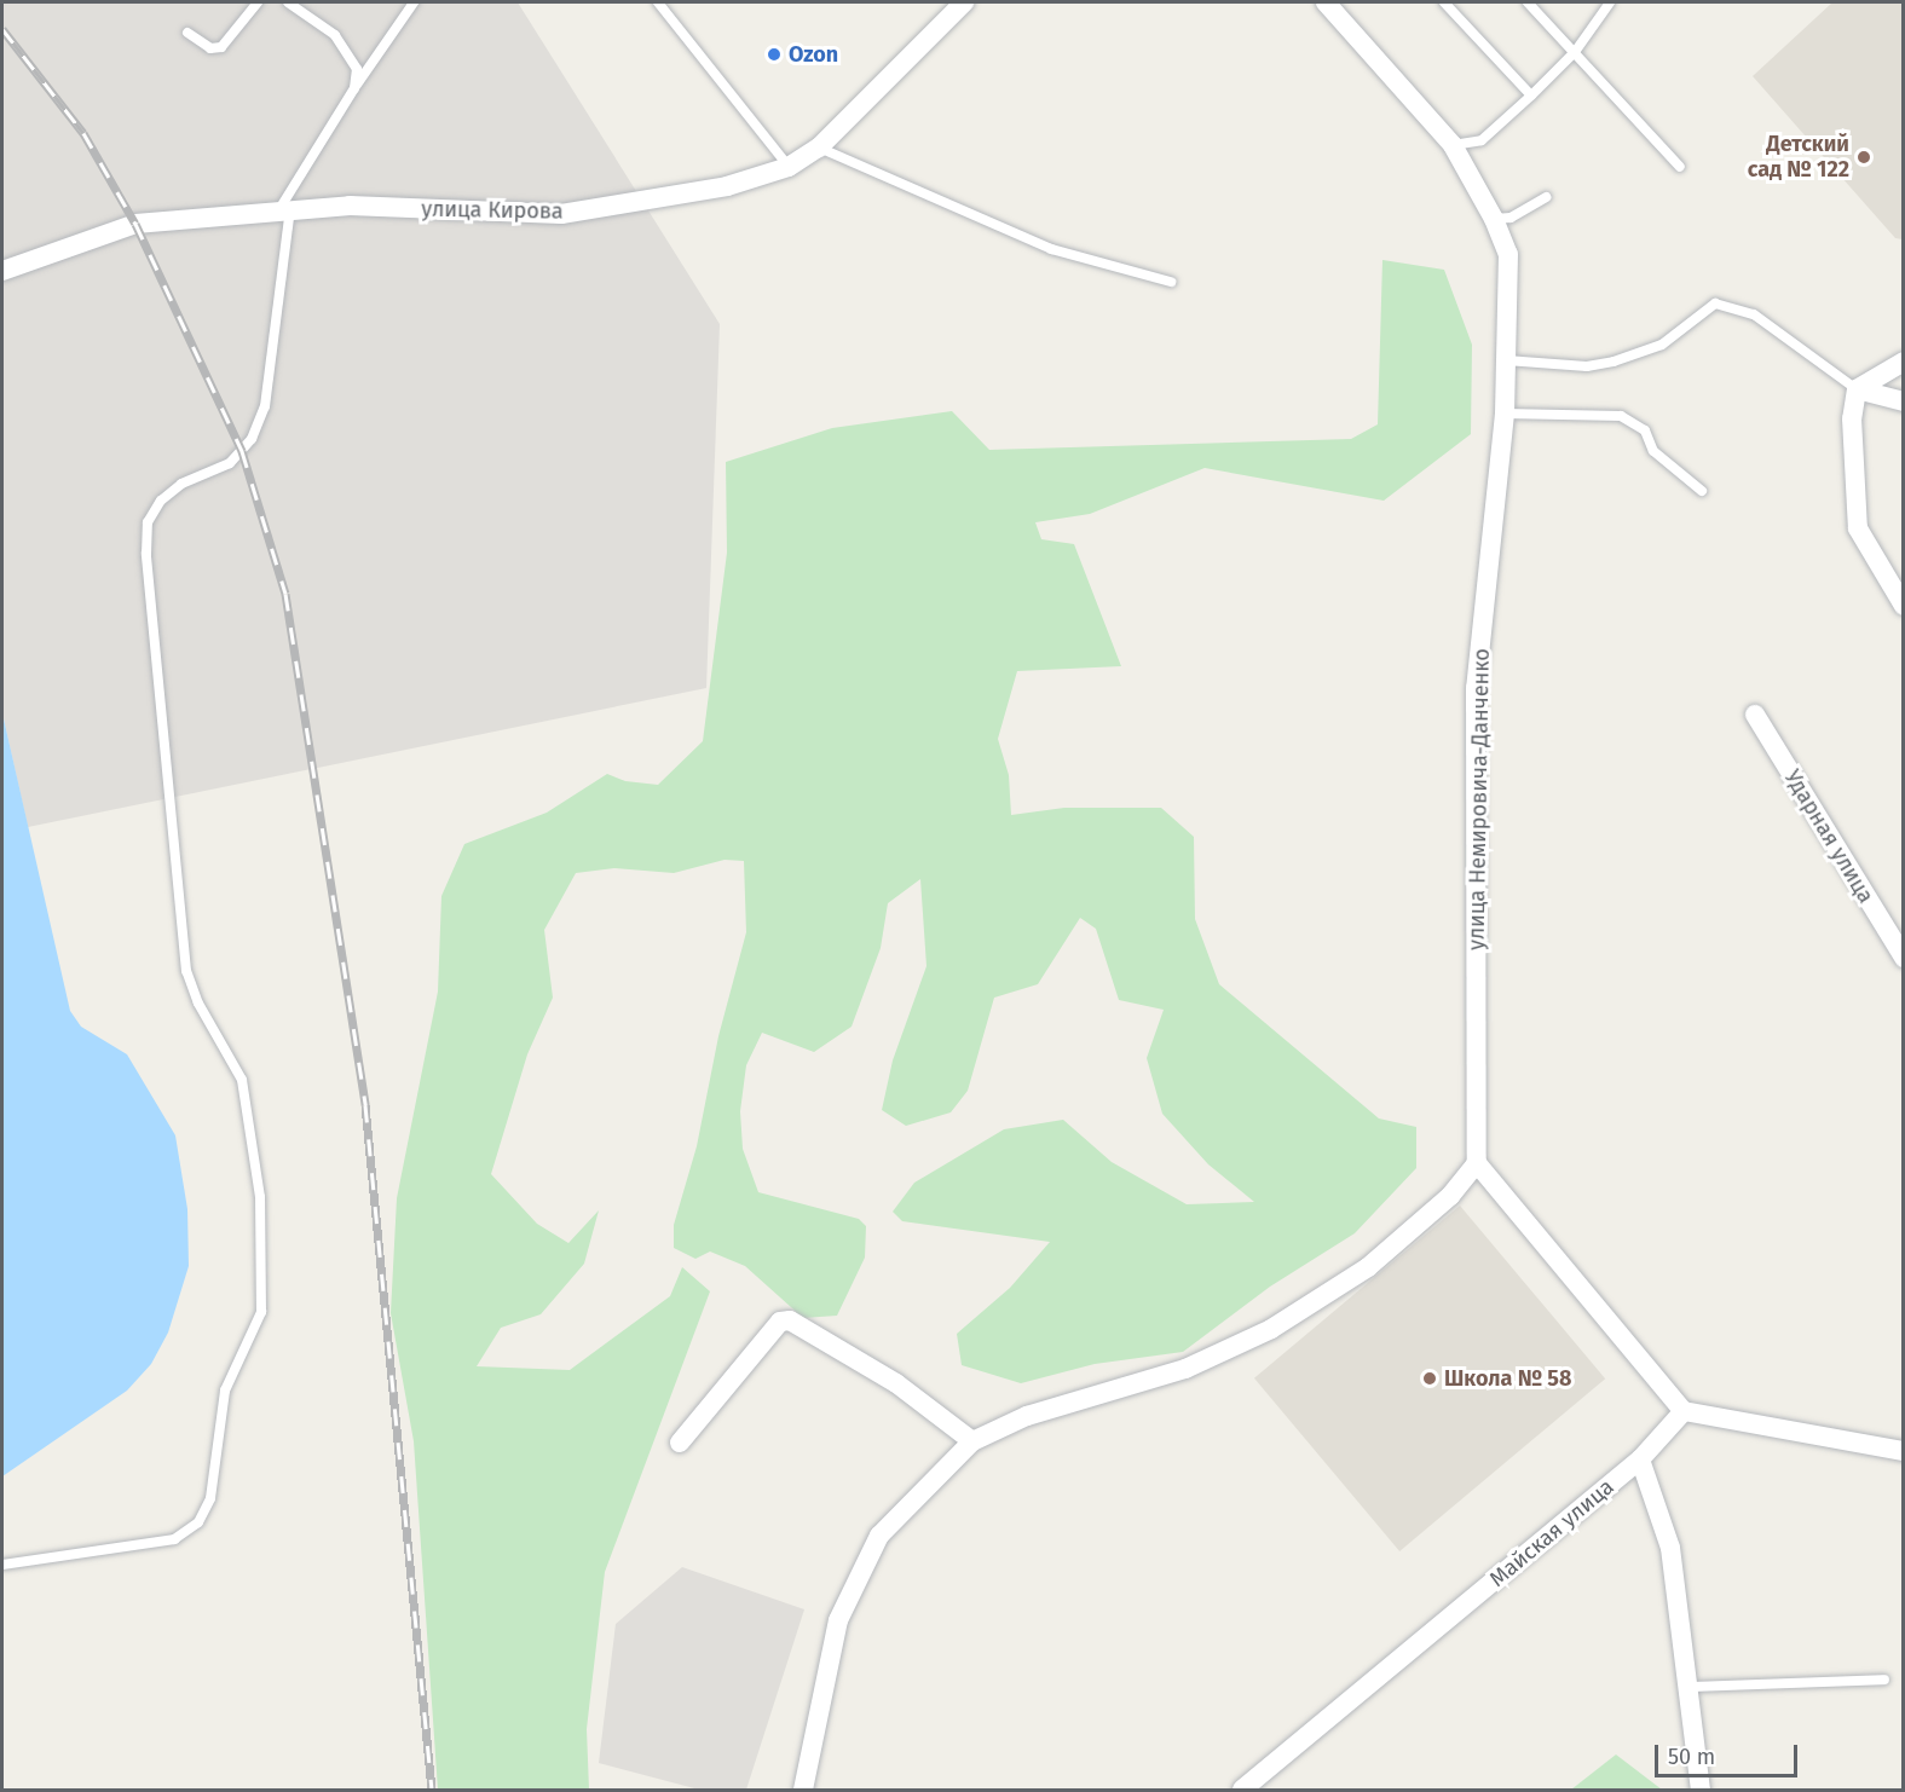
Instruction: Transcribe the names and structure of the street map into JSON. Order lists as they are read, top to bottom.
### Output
{
  "streets": {
    "street": [
      "улица Кирова",
      "улица Немировича-Данченко",
      "Ударная улица",
      "Майская улица"
    ]
  },
  "places": ["Ozon", "Детский сад № 122", "Школа № 58"],
  "scale_bar": "50 m"
}
